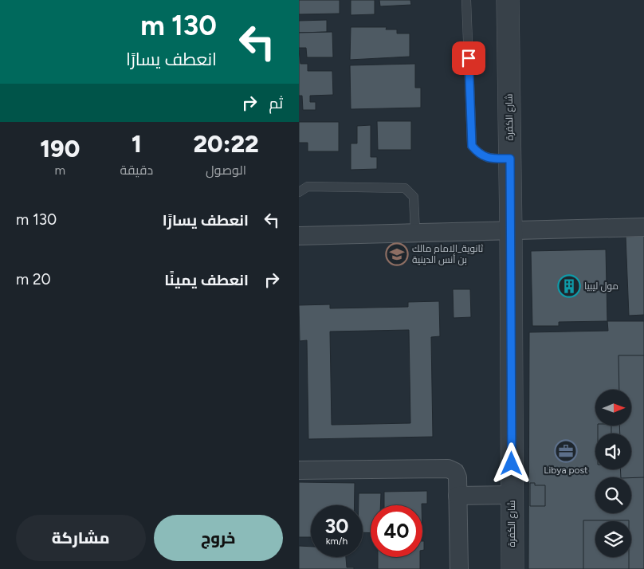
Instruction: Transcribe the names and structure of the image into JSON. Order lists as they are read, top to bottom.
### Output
{
  "streets": {
    "street": ["شارع الكفرة"]
  },
  "places": {
    "school or university": ["ثانوية_الامام مالك بن أنس الدينية"],
    "building": ["مول ليبيا"],
    "office": ["Libya post"]
  },
  "north": "right",
  "page": {
    "turn": ["130 m", "انعطف يسارًا"],
    "then": "ثم",
    "eta": [
      "20:22",
      "الوصول",
      "1",
      "دقيقة",
      "190",
      "m"
    ],
    "list": [
      {
        "name": "انعطف يسارًا",
        "value": "130 m"
      },
      {
        "name": "انعطف يمينًا",
        "value": "20 m"
      }
    ],
    "speed": "30 km/h",
    "limit": "40",
    "buttons": ["خروج", "مشاركة"]
  }
}
